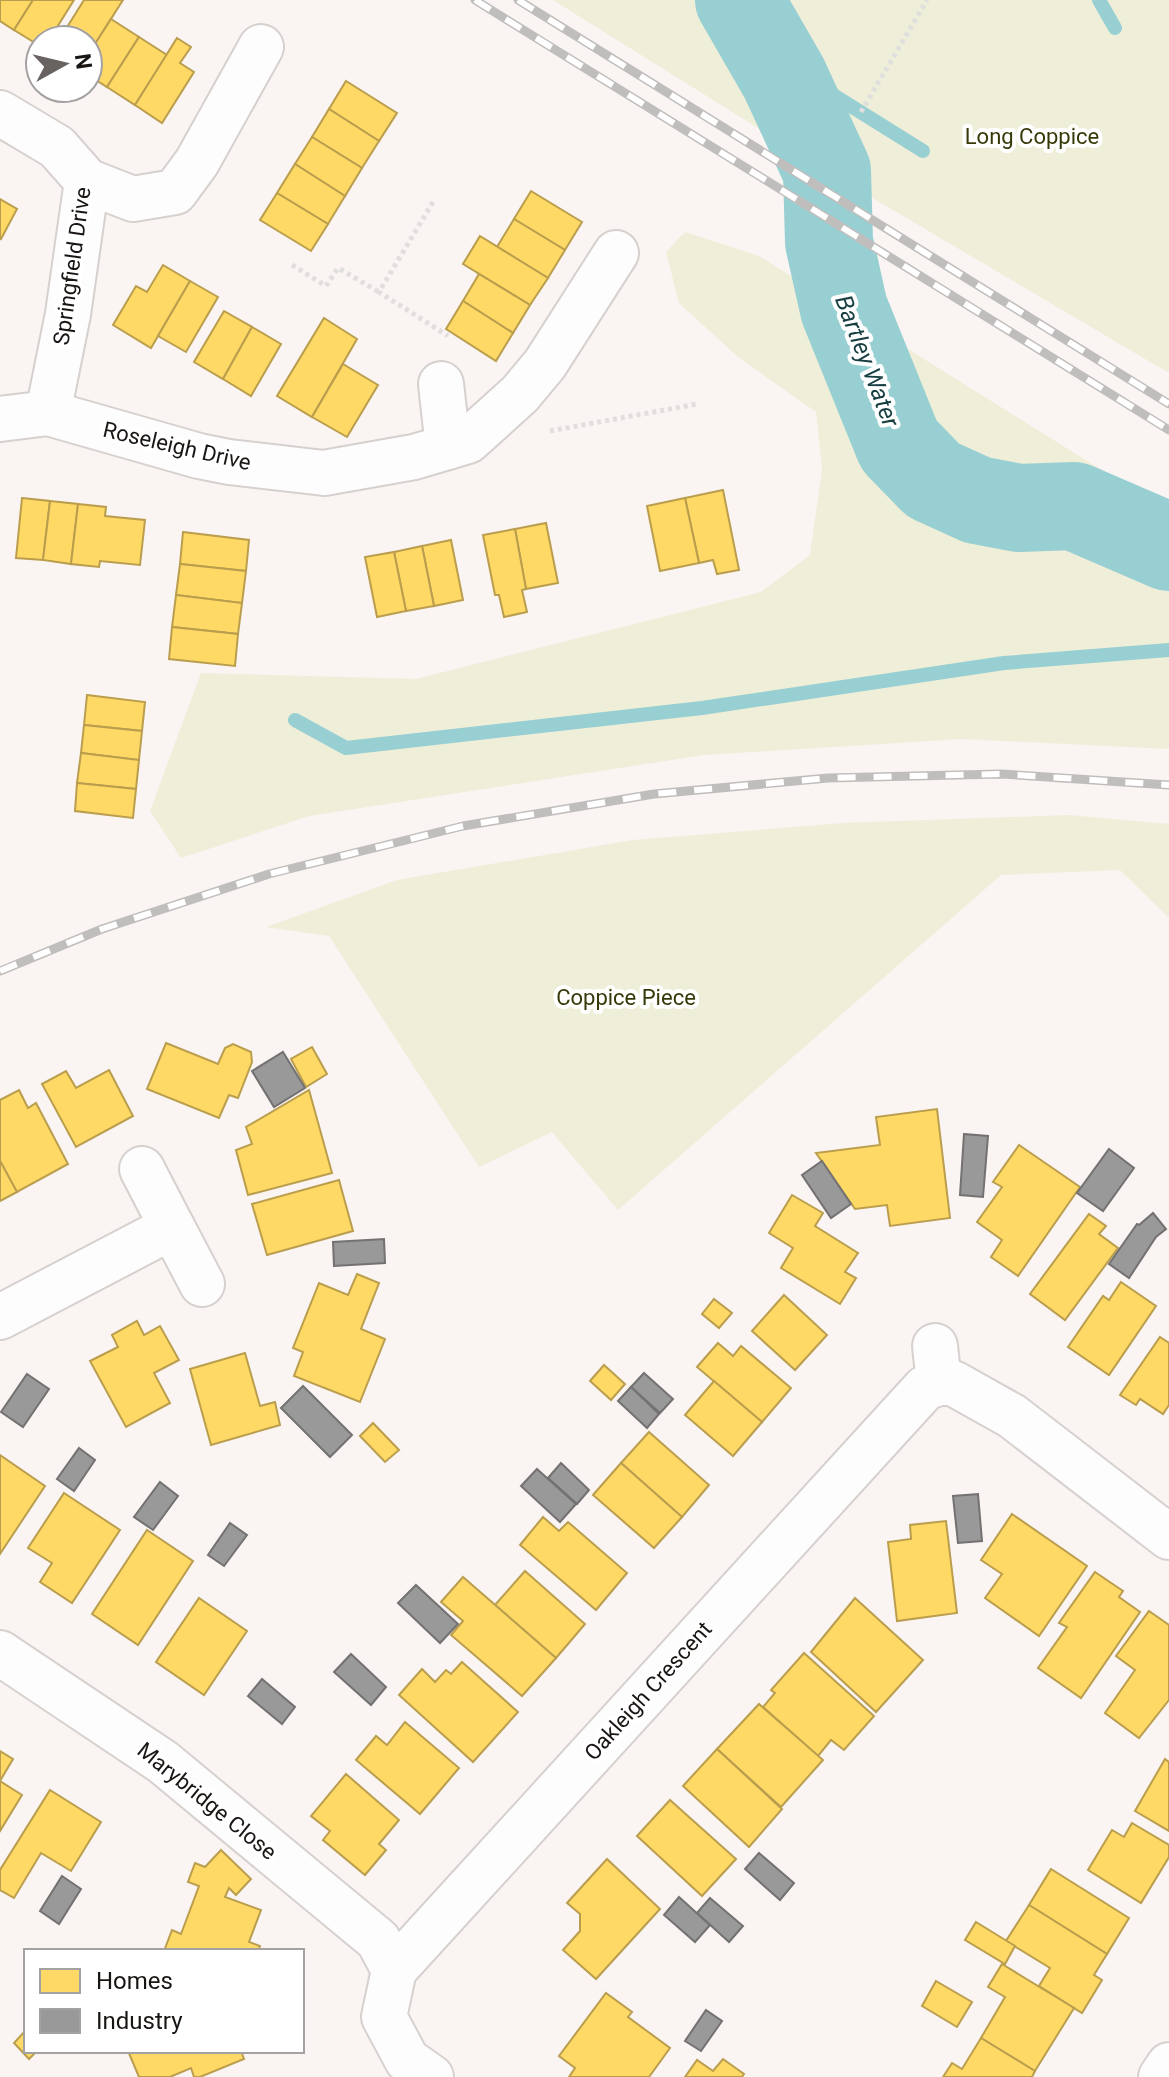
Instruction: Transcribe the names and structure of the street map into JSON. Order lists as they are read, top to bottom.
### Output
{
  "streets": {
    "street": [
      "Springfield Drive",
      "Roseleigh Drive",
      "Oakleigh Crescent",
      "Marybridge Close"
    ]
  },
  "crossings": [
    ["Springfield Drive", "Roseleigh Drive"],
    ["Oakleigh Crescent", "Marybridge Close"]
  ],
  "water": ["Bartley Water"],
  "parks": ["Long Coppice", "Coppice Piece"],
  "legend": ["Homes", "Industry"],
  "north": "right"
}
